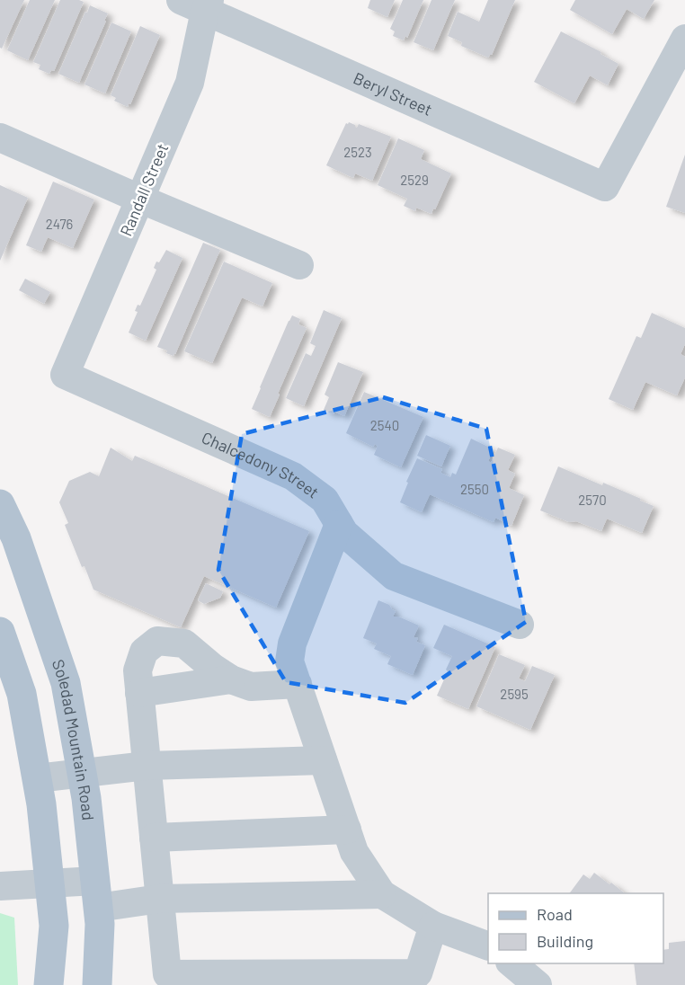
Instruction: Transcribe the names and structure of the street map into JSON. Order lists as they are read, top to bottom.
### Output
{
  "streets": {
    "main road": ["Soledad Mountain Road"],
    "street": ["Beryl Street", "Randall Street", "Chalcedony Street"]
  },
  "crossings": [
    ["Beryl Street", "Randall Street"],
    ["Randall Street", "Chalcedony Street"]
  ],
  "house_numbers": [
    "2523",
    "2529",
    "2476",
    "2540",
    "2550",
    "2570",
    "2595"
  ],
  "legend": ["Road", "Building"]
}
